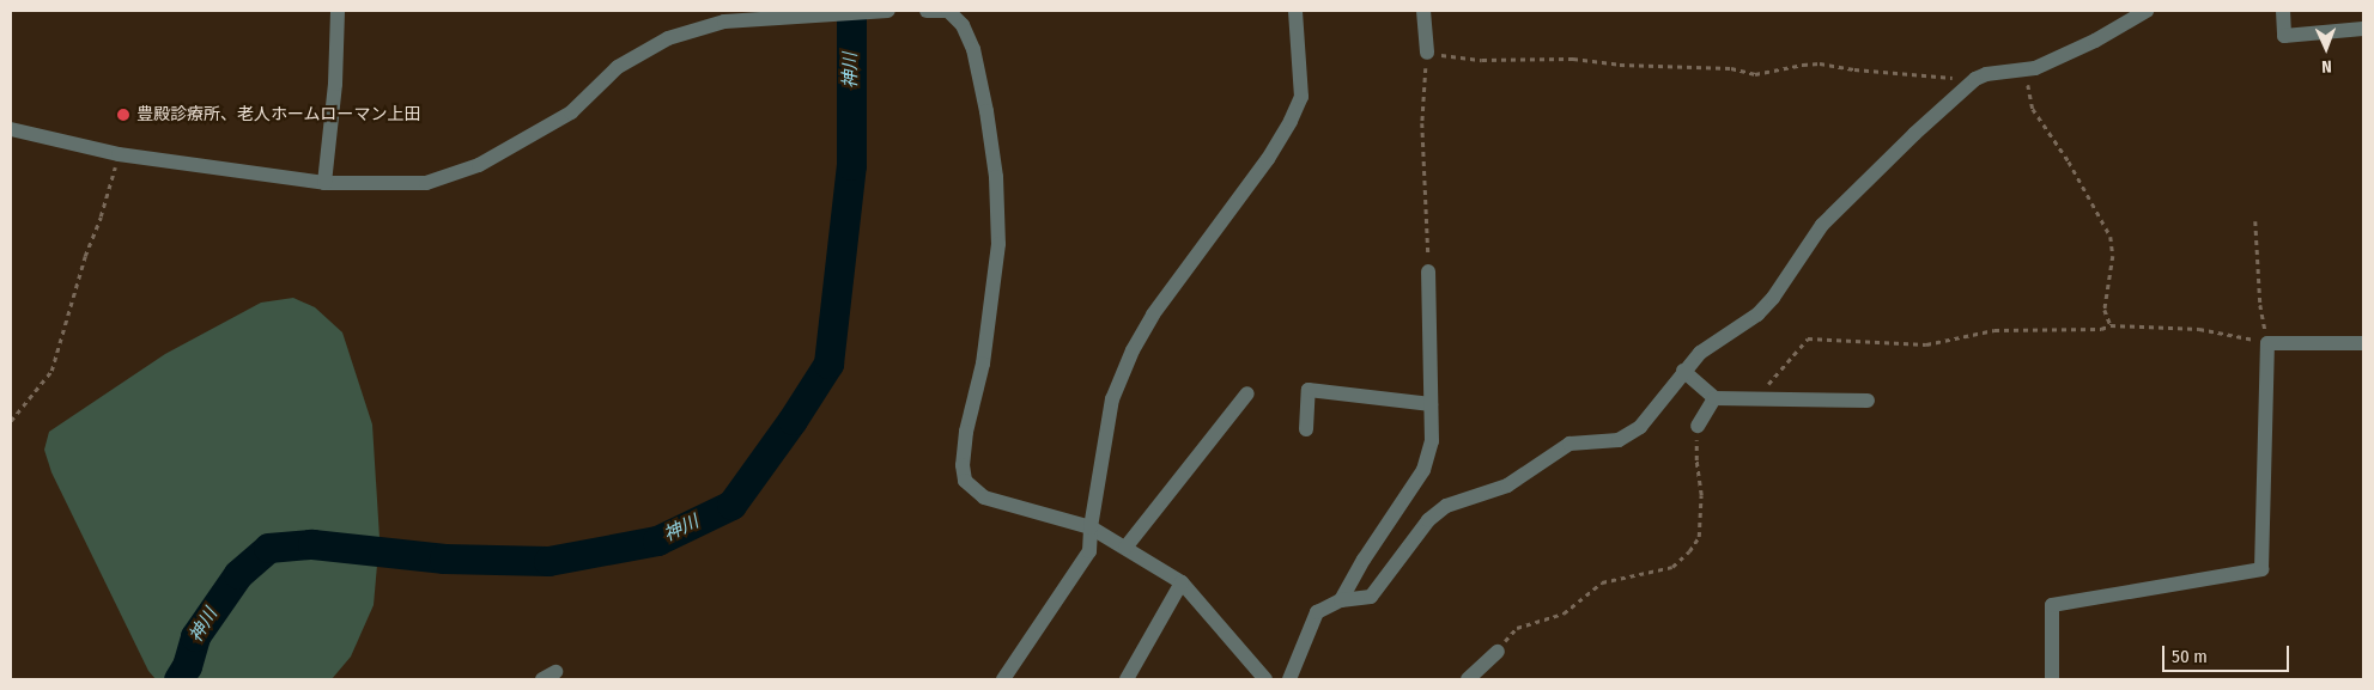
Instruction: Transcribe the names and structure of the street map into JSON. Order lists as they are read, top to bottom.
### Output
{
  "water": ["神川"],
  "places": ["豊殿診療所、老人ホームローマン上田"],
  "scale_bar": "50 m",
  "north": "bottom"
}
